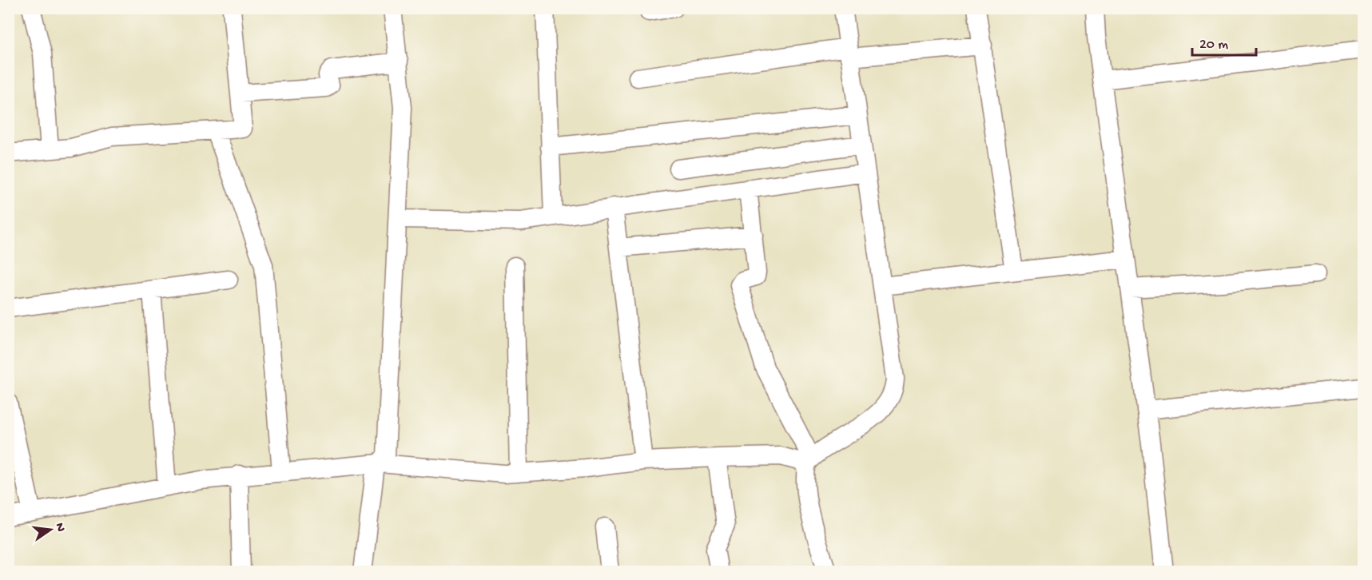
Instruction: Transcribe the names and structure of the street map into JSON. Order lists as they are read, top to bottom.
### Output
{
  "scale_bar": "20 m",
  "north": "right"
}
